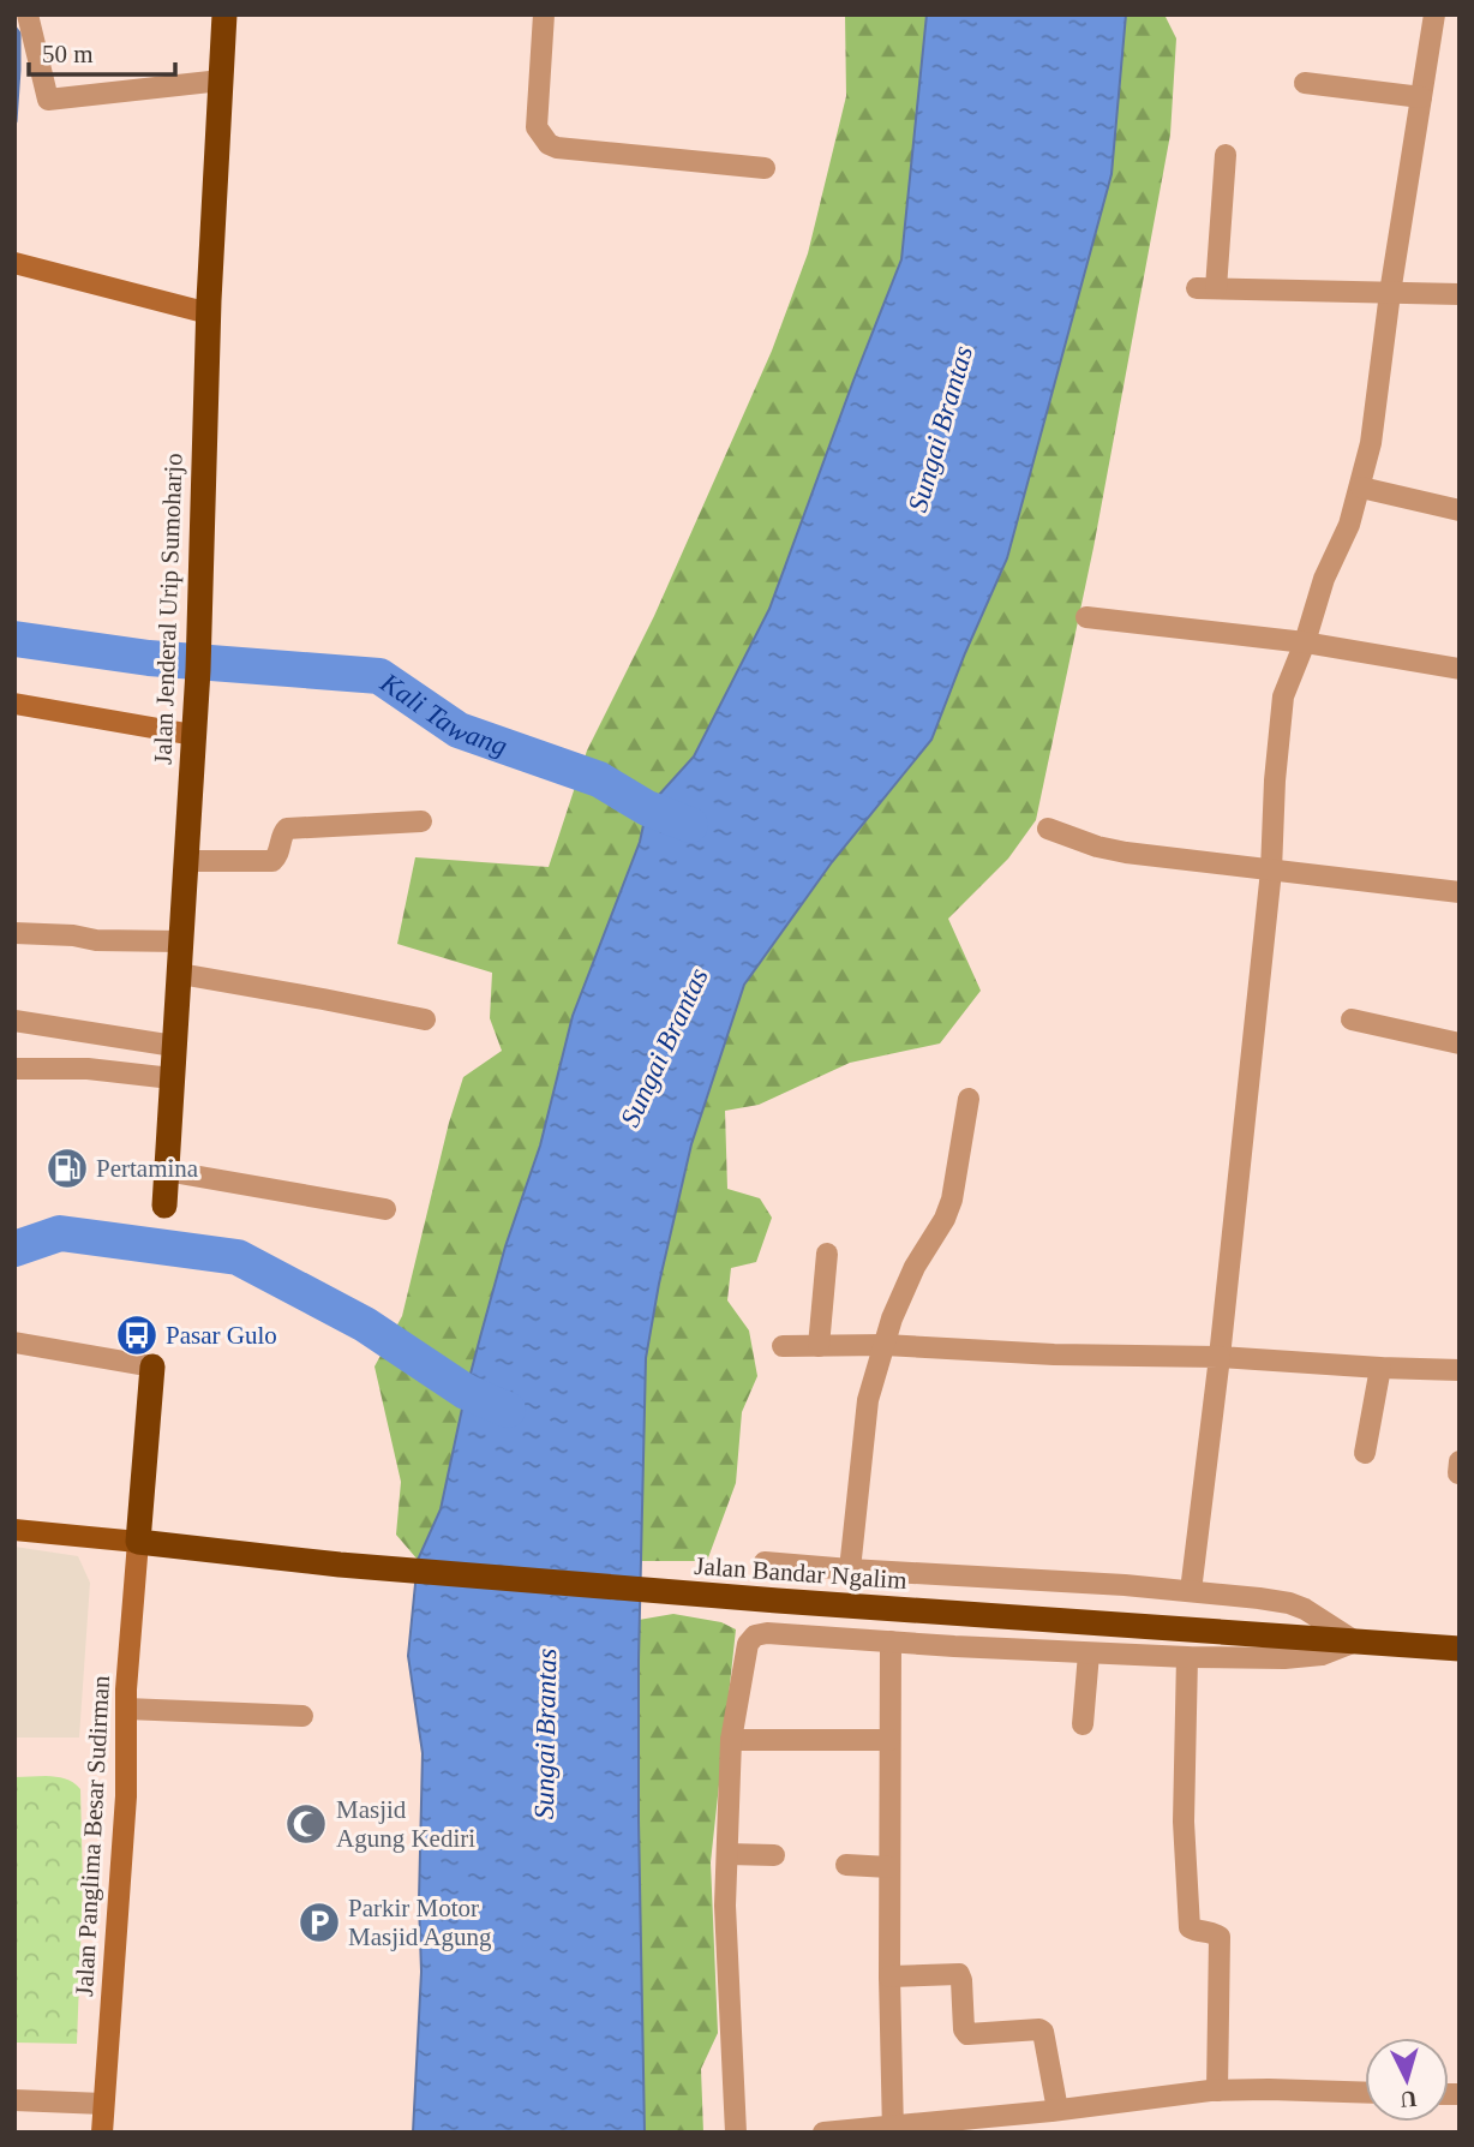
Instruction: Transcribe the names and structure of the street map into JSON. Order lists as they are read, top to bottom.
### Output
{
  "streets": {
    "highway": ["Jalan Jenderal Urip Sumoharjo", "Jalan Bandar Ngalim"],
    "main road": ["Jalan Panglima Besar Sudirman"]
  },
  "crossings": [
    ["Jalan Bandar Ngalim", "Jalan Panglima Besar Sudirman"]
  ],
  "water": ["Sungai Brantas", "Kali Tawang"],
  "places": {
    "fuel station": ["Pertamina"],
    "bus stop": ["Pasar Gulo"],
    "mosque": ["Masjid Agung Kediri"],
    "parking": ["Parkir Motor Masjid Agung"]
  },
  "scale_bar": "50 m",
  "north": "bottom"
}
